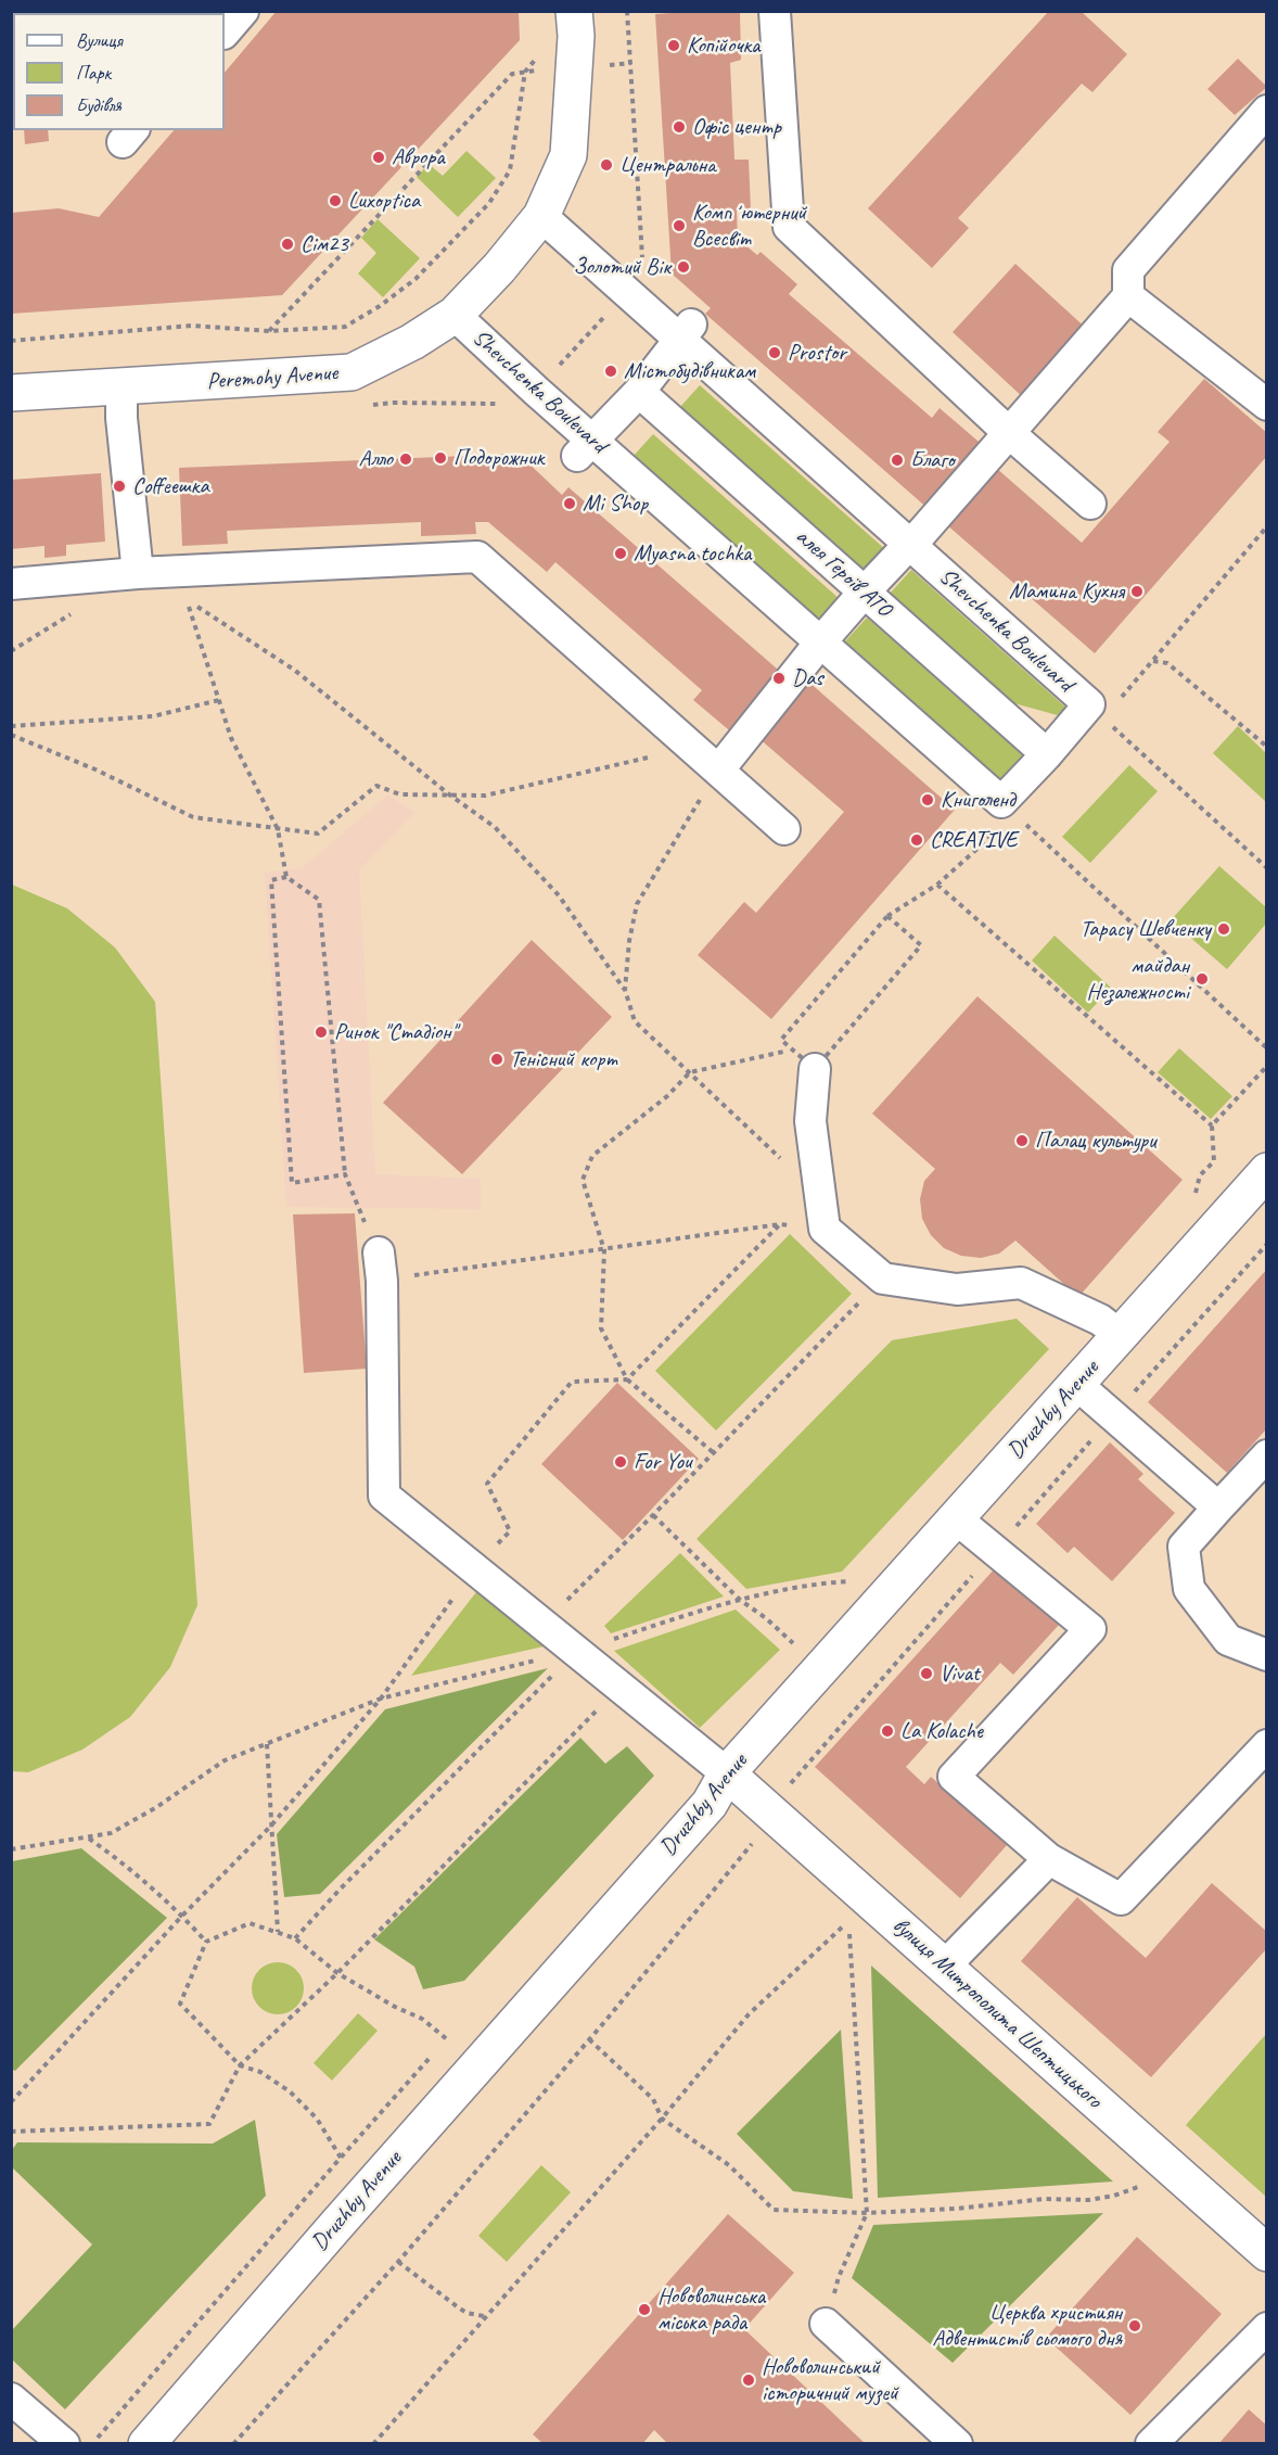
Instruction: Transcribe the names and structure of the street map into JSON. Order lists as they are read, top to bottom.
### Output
{
  "streets": {
    "street": [
      "Peremohy Avenue",
      "Shevchenka Boulevard",
      "алея Героїв АТО",
      "Druzhby Avenue",
      "вулиця Митрополита Шептицького"
    ]
  },
  "crossings": [
    ["Peremohy Avenue", "Shevchenka Boulevard"],
    ["Shevchenka Boulevard", "алея Героїв АТО"],
    ["Druzhby Avenue", "вулиця Митрополита Шептицького"]
  ],
  "places": [
    "Копійочка",
    "Офіс центр",
    "Аврора",
    "Центральна",
    "Luxoptica",
    "Компʼютерний Всесвіт",
    "Сім23",
    "Золотий Вік",
    "Prostor",
    "Містобудівникам",
    "Подорожник",
    "Алло",
    "Благо",
    "Coffeeшка",
    "Mi Shop",
    "Myasna tochka",
    "Мамина Кухня",
    "Das",
    "Книголенд",
    "CREATIVE",
    "Тарасу Шевченку",
    "майдан Незалежності",
    "Ринок \"Стадіон\"",
    "Тенісний корт",
    "Палац культури",
    "For You",
    "Vivat",
    "La Kolache",
    "Нововолинська міська рада",
    "Церква християн Адвентистів сьомого дня",
    "Нововолинський історичний музей"
  ],
  "legend": ["Вулиця", "Парк", "Будівля"]
}
